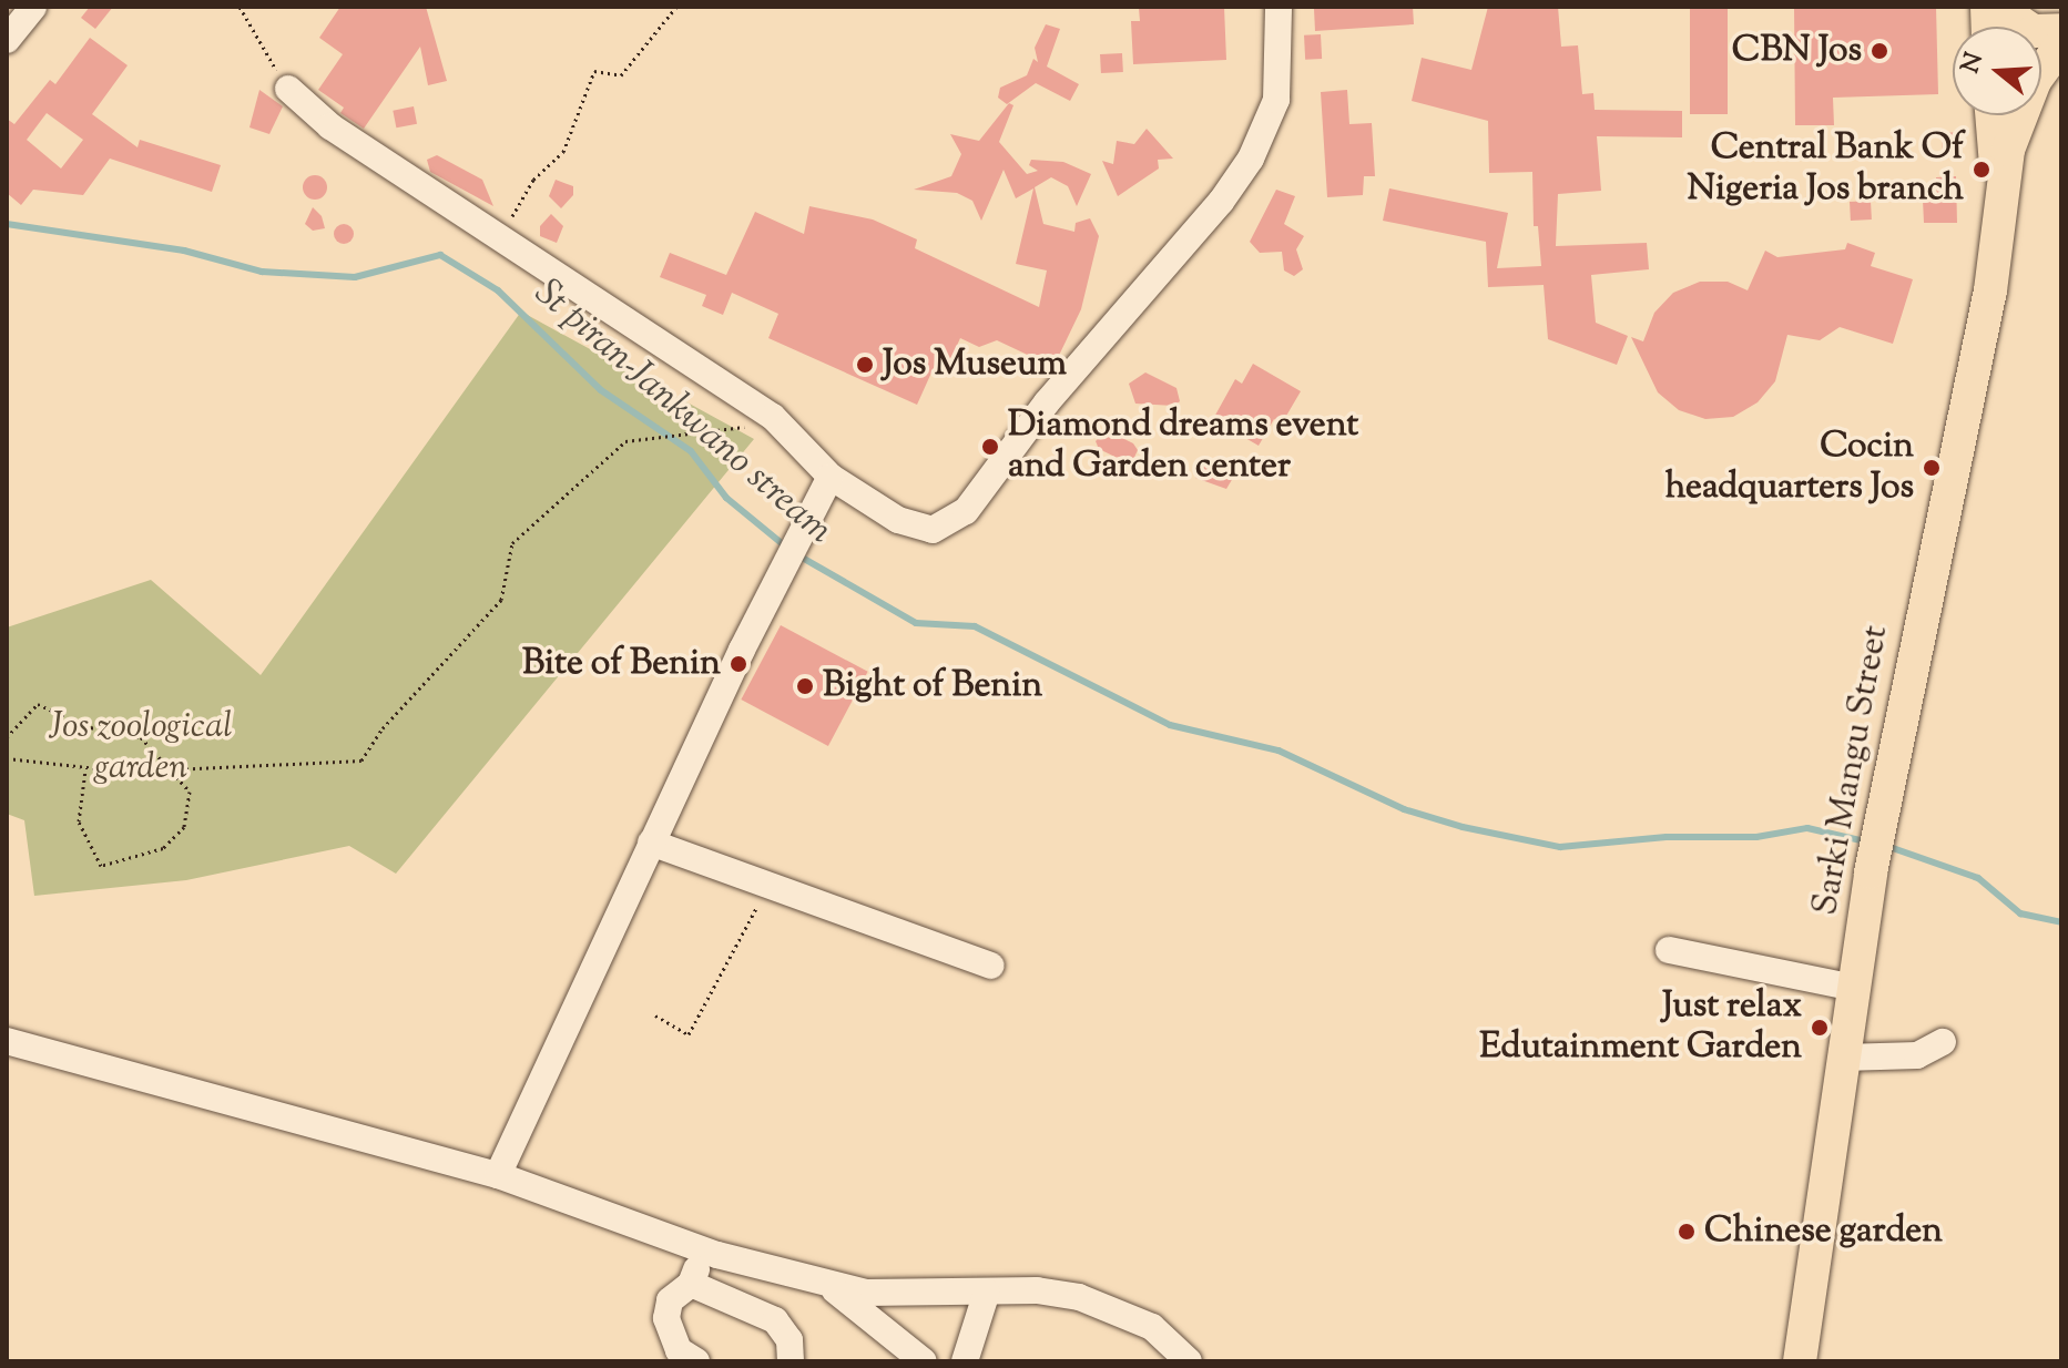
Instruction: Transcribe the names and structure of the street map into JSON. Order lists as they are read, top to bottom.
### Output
{
  "streets": {
    "main road": ["Sarki Mangu Street"]
  },
  "water": ["St piran-Jankwano stream"],
  "parks": ["Jos zoological garden"],
  "places": [
    "CBN Jos",
    "Central Bank Of Nigeria Jos branch",
    "Jos Museum",
    "Diamond dreams event and Garden center",
    "Cocin headquarters Jos",
    "Bite of Benin",
    "Bight of Benin",
    "Just relax Edutainment Garden",
    "Chinese garden"
  ],
  "north": "left"
}
